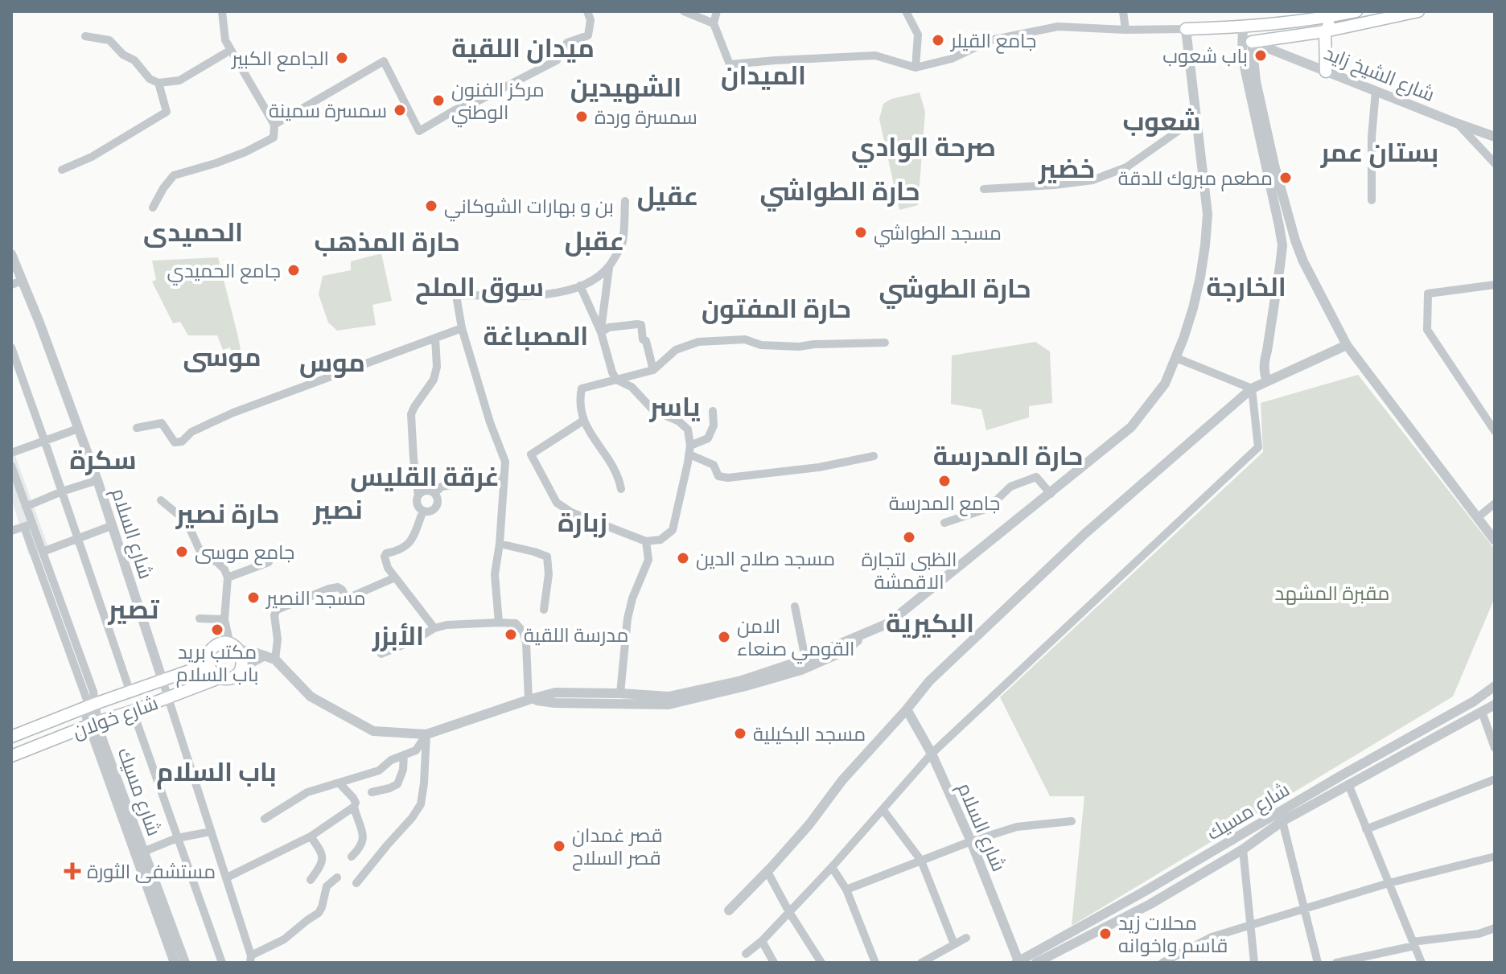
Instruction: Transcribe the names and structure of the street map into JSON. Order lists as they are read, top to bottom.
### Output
{
  "streets": {
    "main road": ["شارع خولان"],
    "street": ["شارع الشيخ زايد", "شارع السلام", "شارع مسيك"]
  },
  "crossings": [
    ["شارع السلام", "شارع خولان"],
    ["شارع السلام", "شارع مسيك"],
    ["شارع خولان", "شارع مسيك"]
  ],
  "districts": [
    "ميدان اللقية",
    "الميدان",
    "الشهيدين",
    "شعوب",
    "صرحة الوادي",
    "بستان عمر",
    "خضير",
    "حارة الطواشي",
    "عقيل",
    "الحميدى",
    "عقبل",
    "حارة المذهب",
    "سوق الملح",
    "الخارجة",
    "حارة الطوشي",
    "حارة المفتون",
    "المصباغة",
    "موسى",
    "موس",
    "ياسر",
    "حارة المدرسة",
    "سكرة",
    "غرقة القليس",
    "نصير",
    "حارة نصير",
    "زبارة",
    "تصير",
    "البكيرية",
    "الأبزر",
    "باب السلام"
  ],
  "parks": ["مقبرة المشهد"],
  "places": {
    "other": [
      "جامع القيلر",
      "باب شعوب",
      "الجامع الكبير",
      "مركز الفنون الوطني",
      "سمسرة سمينة",
      "سمسرة وردة",
      "مطعم مبروك للدقة",
      "بن و بهارات الشوكاني",
      "مسجد الطواشي",
      "جامع الحميدي",
      "جامع المدرسة",
      "الظبي لتجارة الاقمشة",
      "جامع موسى",
      "مسجد صلاح الدين",
      "مسجد النصير",
      "مكتب بريد باب السلام",
      "مدرسة اللقية",
      "الامن القومي صنعاء",
      "مسجد البكيلية",
      "قصر غمدان قصر السلاح",
      "محلات زيد قاسم واخوانه"
    ],
    "health": ["مستشفى الثورة"]
  }
}
